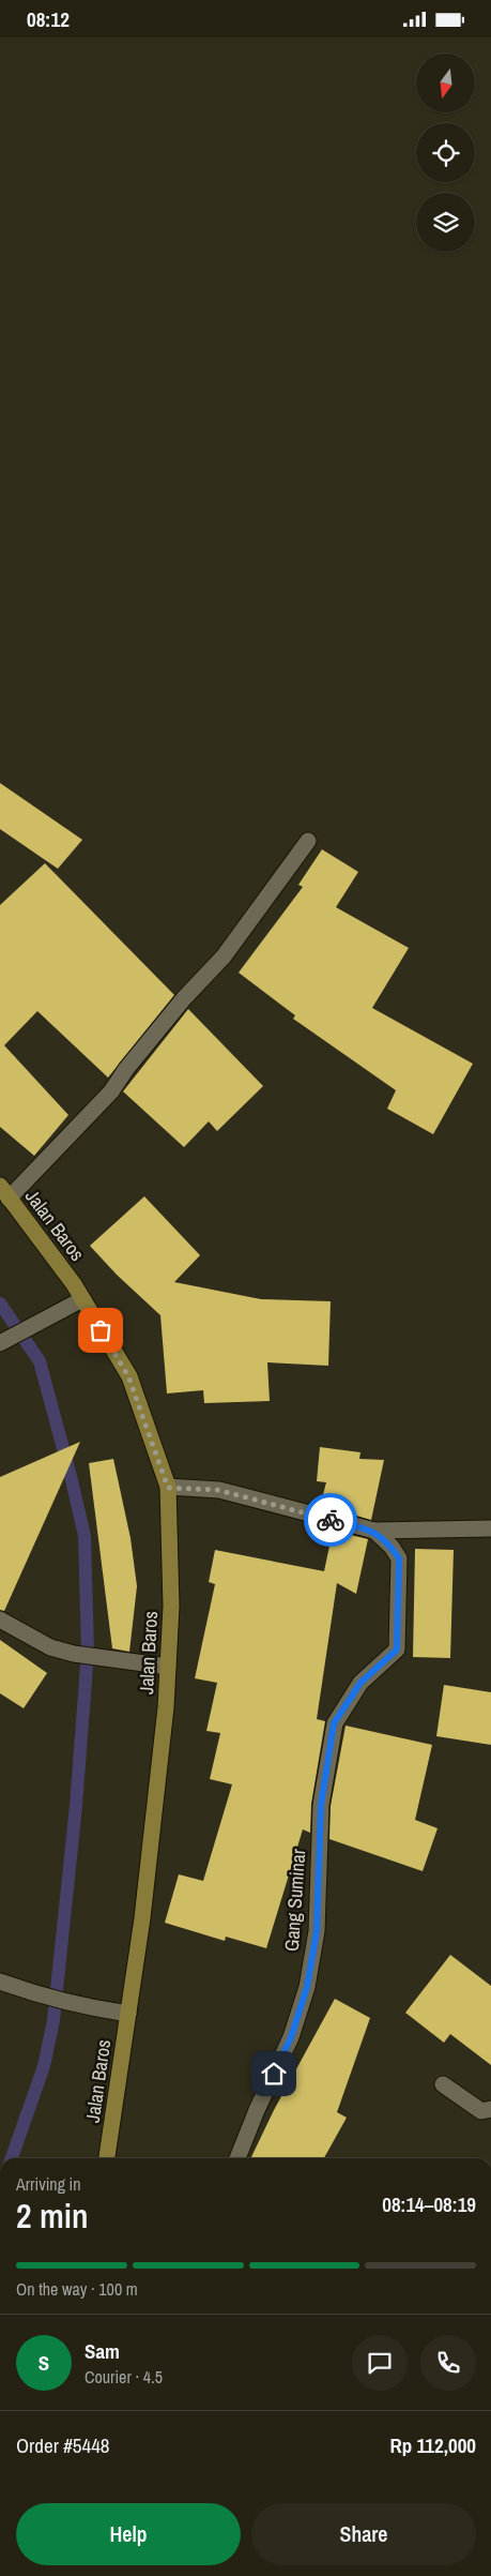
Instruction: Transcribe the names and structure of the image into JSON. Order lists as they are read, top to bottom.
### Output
{
  "streets": {
    "main road": ["Jalan Baros"],
    "street": ["Gang Suminar"]
  },
  "north": "bottom",
  "page": {
    "status": "08:12",
    "heading": ["2 min", "Arriving in", "08:14–08:19"],
    "panel": [
      "Sam",
      "Courier · 4.5",
      "Order #5448",
      "Rp 112,000"
    ],
    "bar": "On the way · 100 m",
    "round": "S",
    "buttons": ["Help", "Share"]
  }
}
